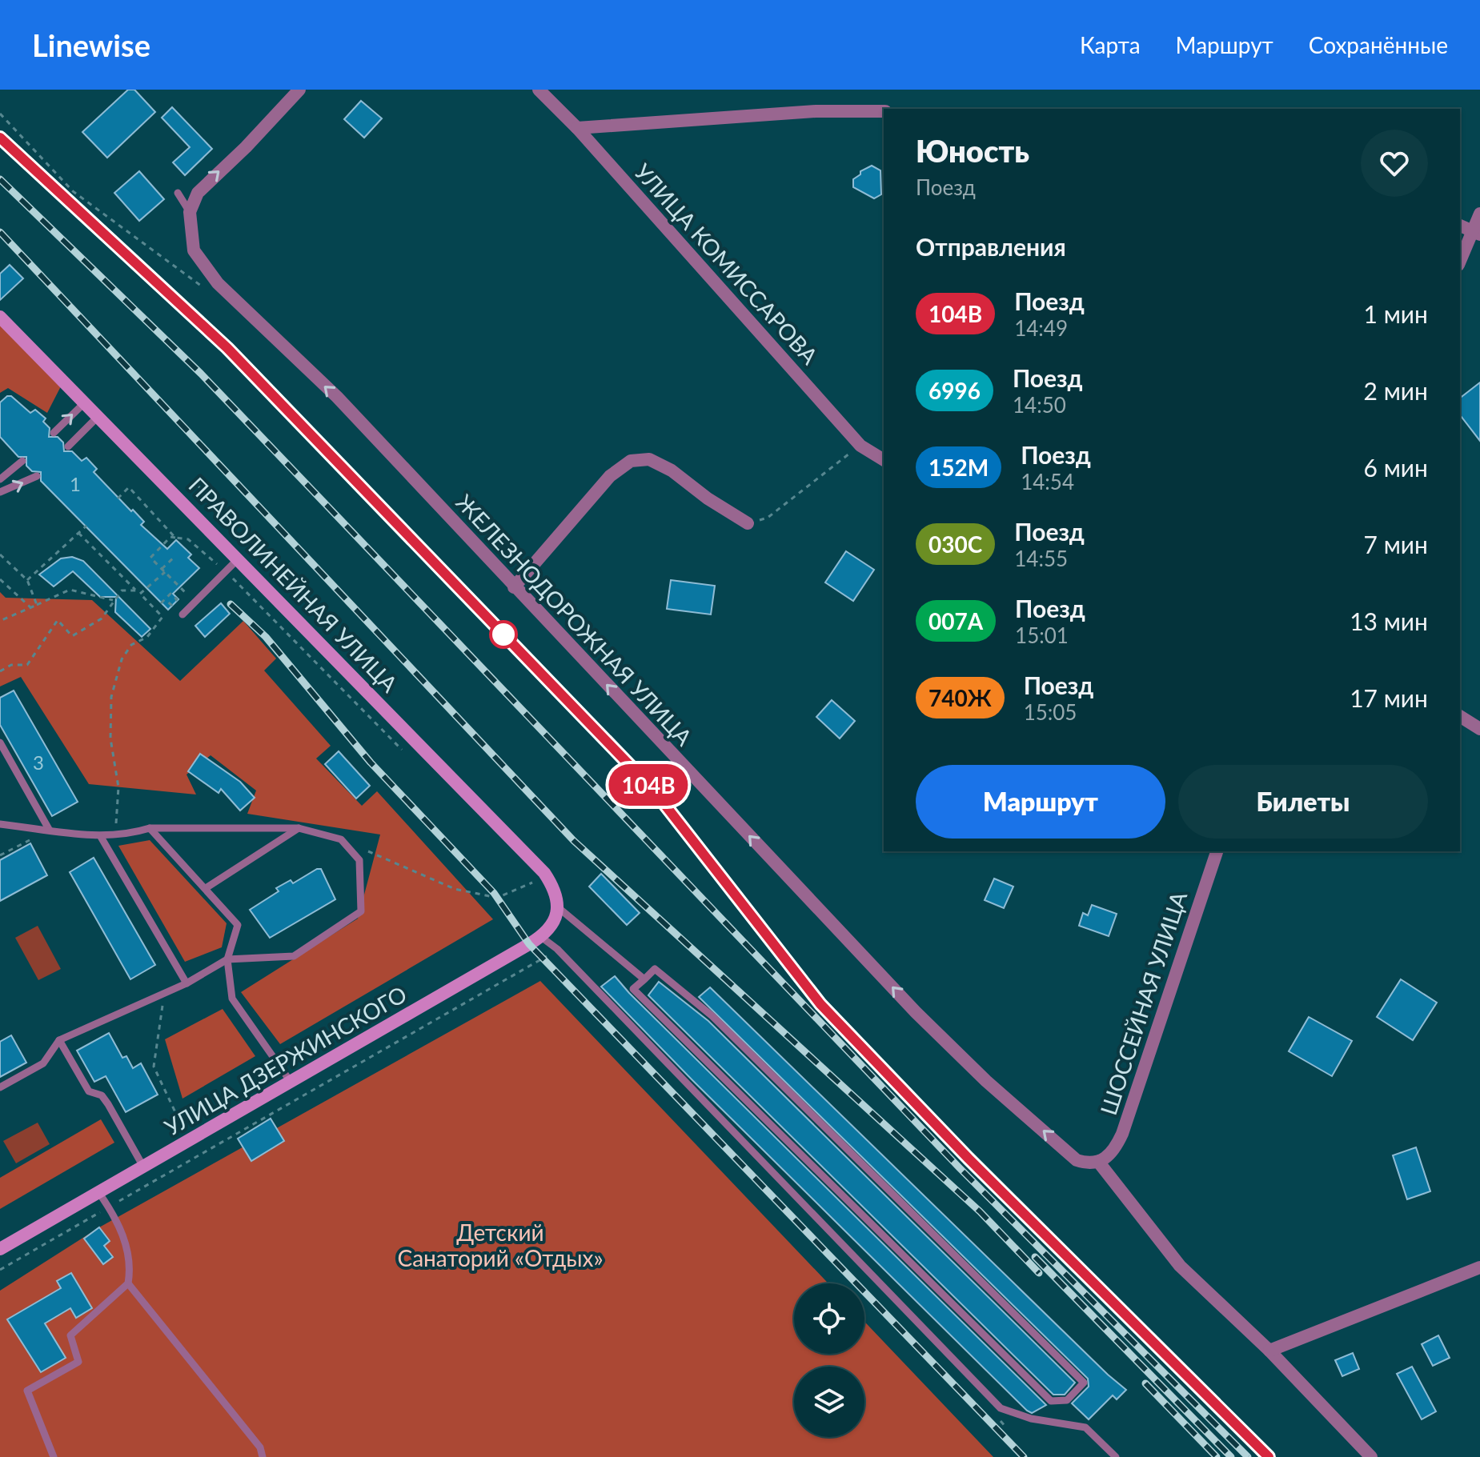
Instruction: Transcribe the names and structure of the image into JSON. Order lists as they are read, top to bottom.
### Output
{
  "streets": {
    "main road": ["ПРАВОЛИНЕЙНАЯ УЛИЦА", "УЛИЦА ДЗЕРЖИНСКОГО"],
    "street": ["УЛИЦА КОМИССАРОВА", "ЖЕЛЕЗНОДОРОЖНАЯ УЛИЦА", "ШОССЕЙНАЯ УЛИЦА"]
  },
  "crossings": [
    ["ПРАВОЛИНЕЙНАЯ УЛИЦА", "УЛИЦА ДЗЕРЖИНСКОГО"],
    ["ЖЕЛЕЗНОДОРОЖНАЯ УЛИЦА", "ШОССЕЙНАЯ УЛИЦА"]
  ],
  "one_way": ["ЖЕЛЕЗНОДОРОЖНАЯ УЛИЦА"],
  "parks": ["Детский Санаторий «Отдых»"],
  "house_numbers": ["1", "3"],
  "page": {
    "header": "Linewise",
    "nav": ["Карта", "Маршрут", "Сохранённые"],
    "on_map": "104В",
    "heading": [
      ["Юность", "Поезд"],
      "Отправления"
    ],
    "list": [
      {
        "mark": "104В",
        "name": "Поезд",
        "note": "14:49",
        "value": "1 мин"
      },
      {
        "mark": "6996",
        "name": "Поезд",
        "note": "14:50",
        "value": "2 мин"
      },
      {
        "mark": "152М",
        "name": "Поезд",
        "note": "14:54",
        "value": "6 мин"
      },
      {
        "mark": "030C",
        "name": "Поезд",
        "note": "14:55",
        "value": "7 мин"
      },
      {
        "mark": "007А",
        "name": "Поезд",
        "note": "15:01",
        "value": "13 мин"
      },
      {
        "mark": "740Ж",
        "name": "Поезд",
        "note": "15:05",
        "value": "17 мин"
      }
    ],
    "buttons": ["Маршрут", "Билеты"]
  }
}
